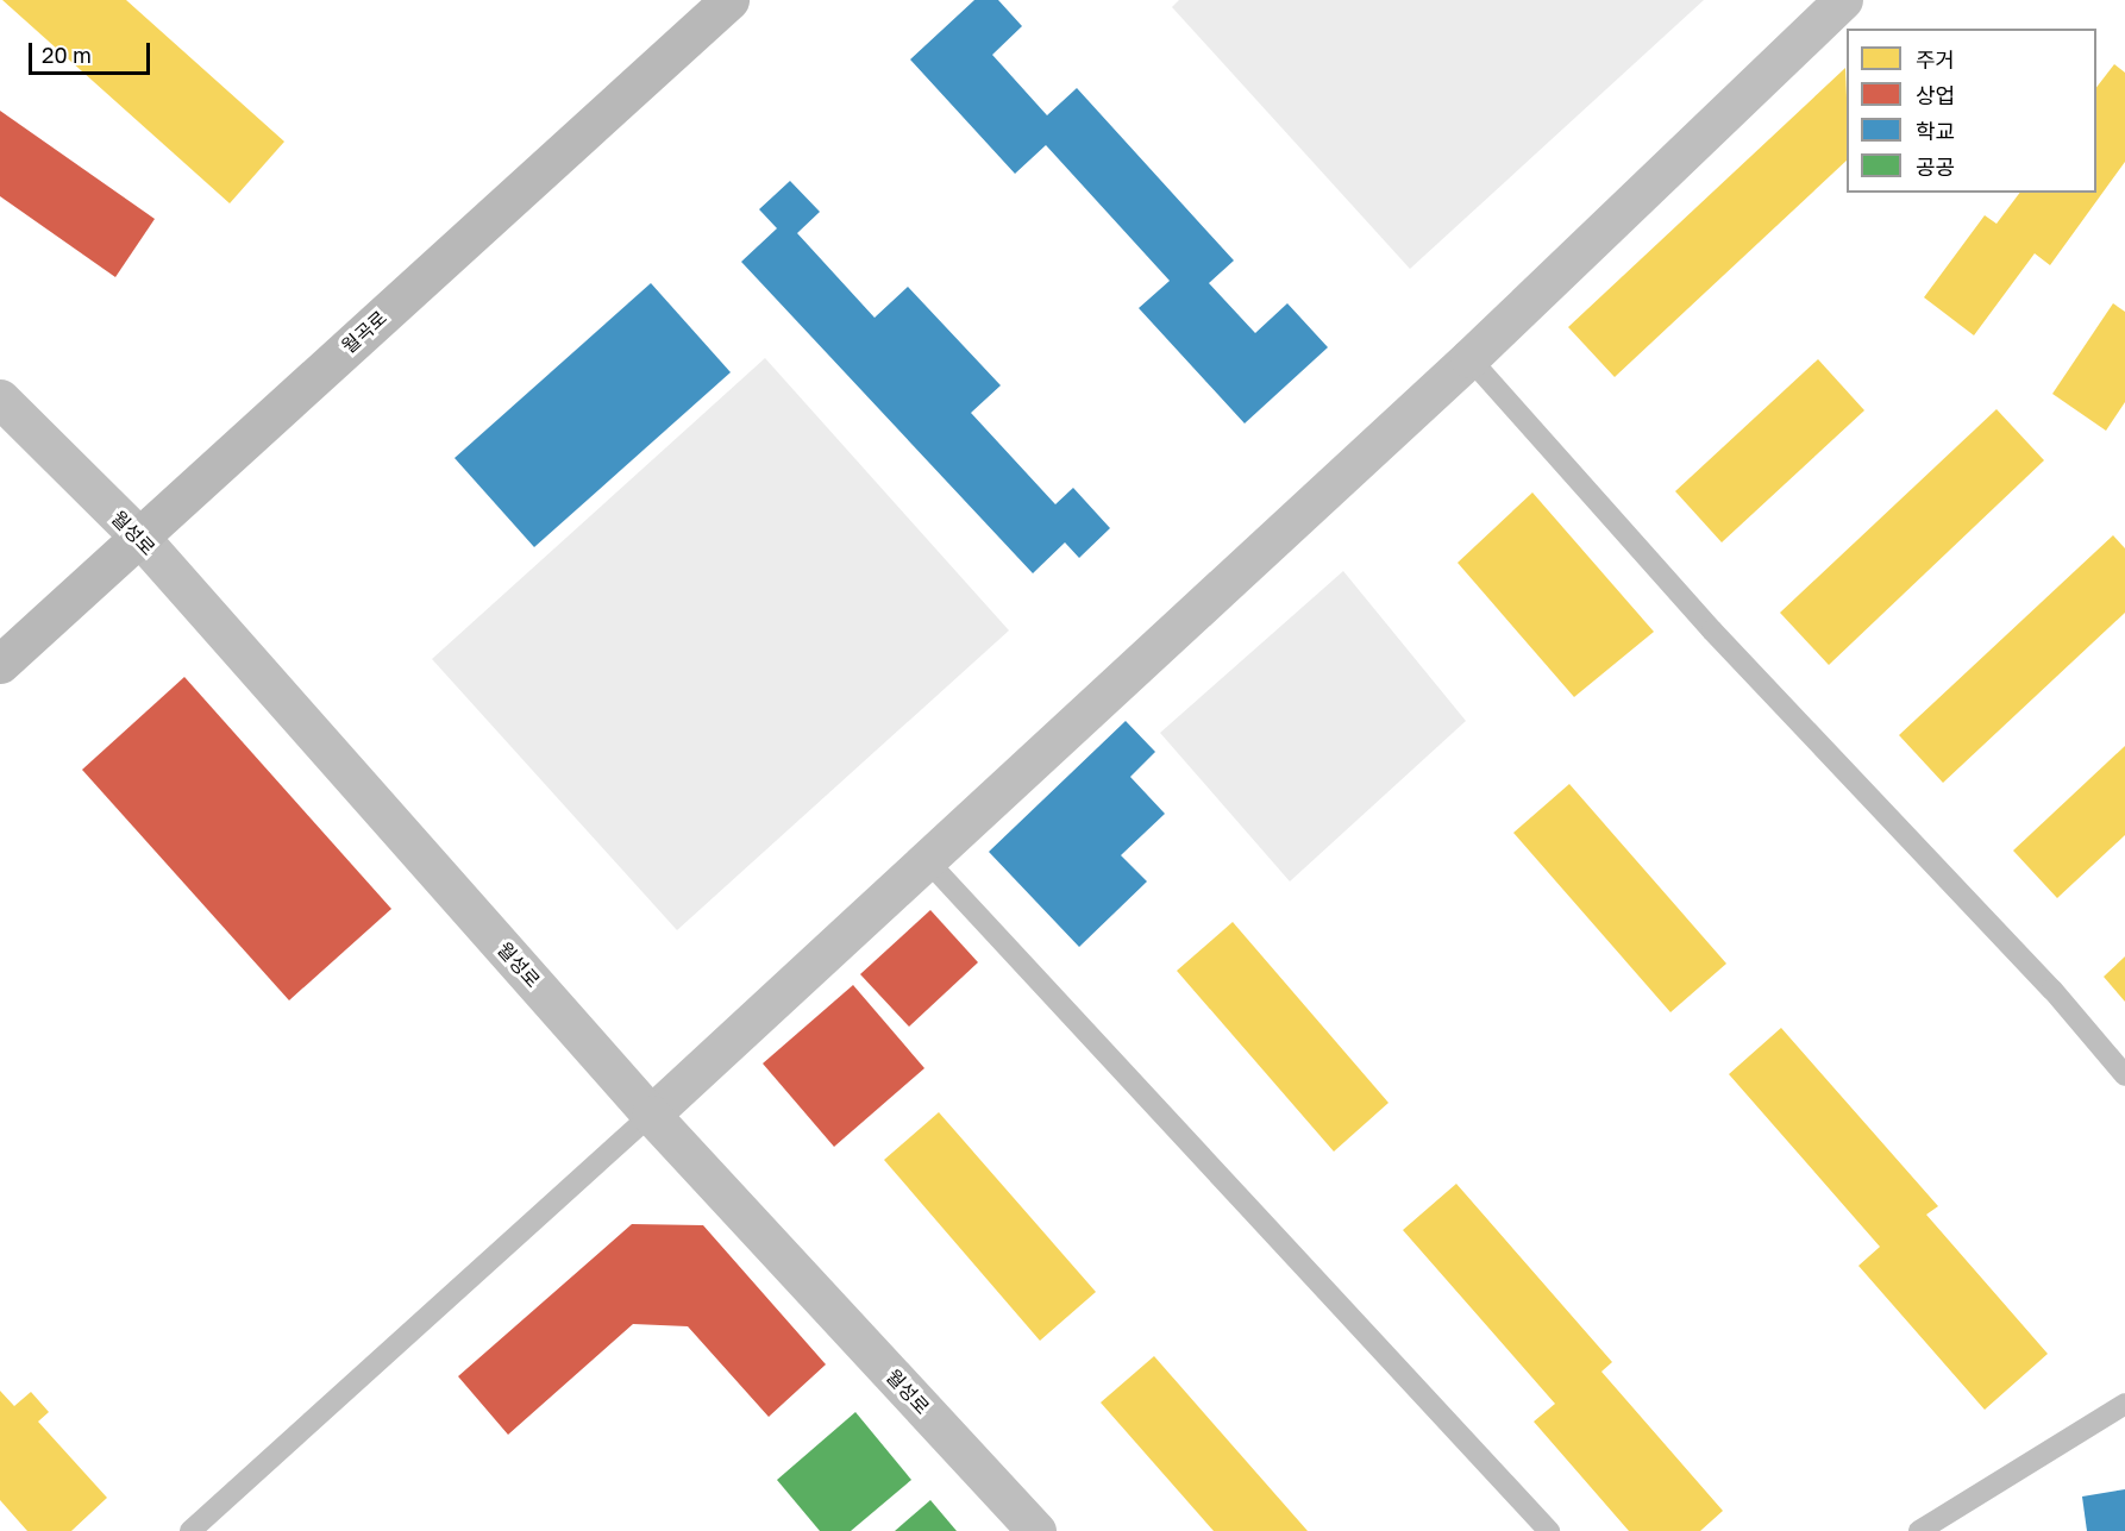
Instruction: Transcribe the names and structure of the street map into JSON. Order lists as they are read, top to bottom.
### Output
{
  "streets": {
    "main road": ["월곡로"],
    "street": ["월성로"]
  },
  "crossings": [
    ["월곡로", "월성로"]
  ],
  "legend": [
    "주거",
    "상업",
    "학교",
    "공공"
  ],
  "scale_bar": "20 m"
}
